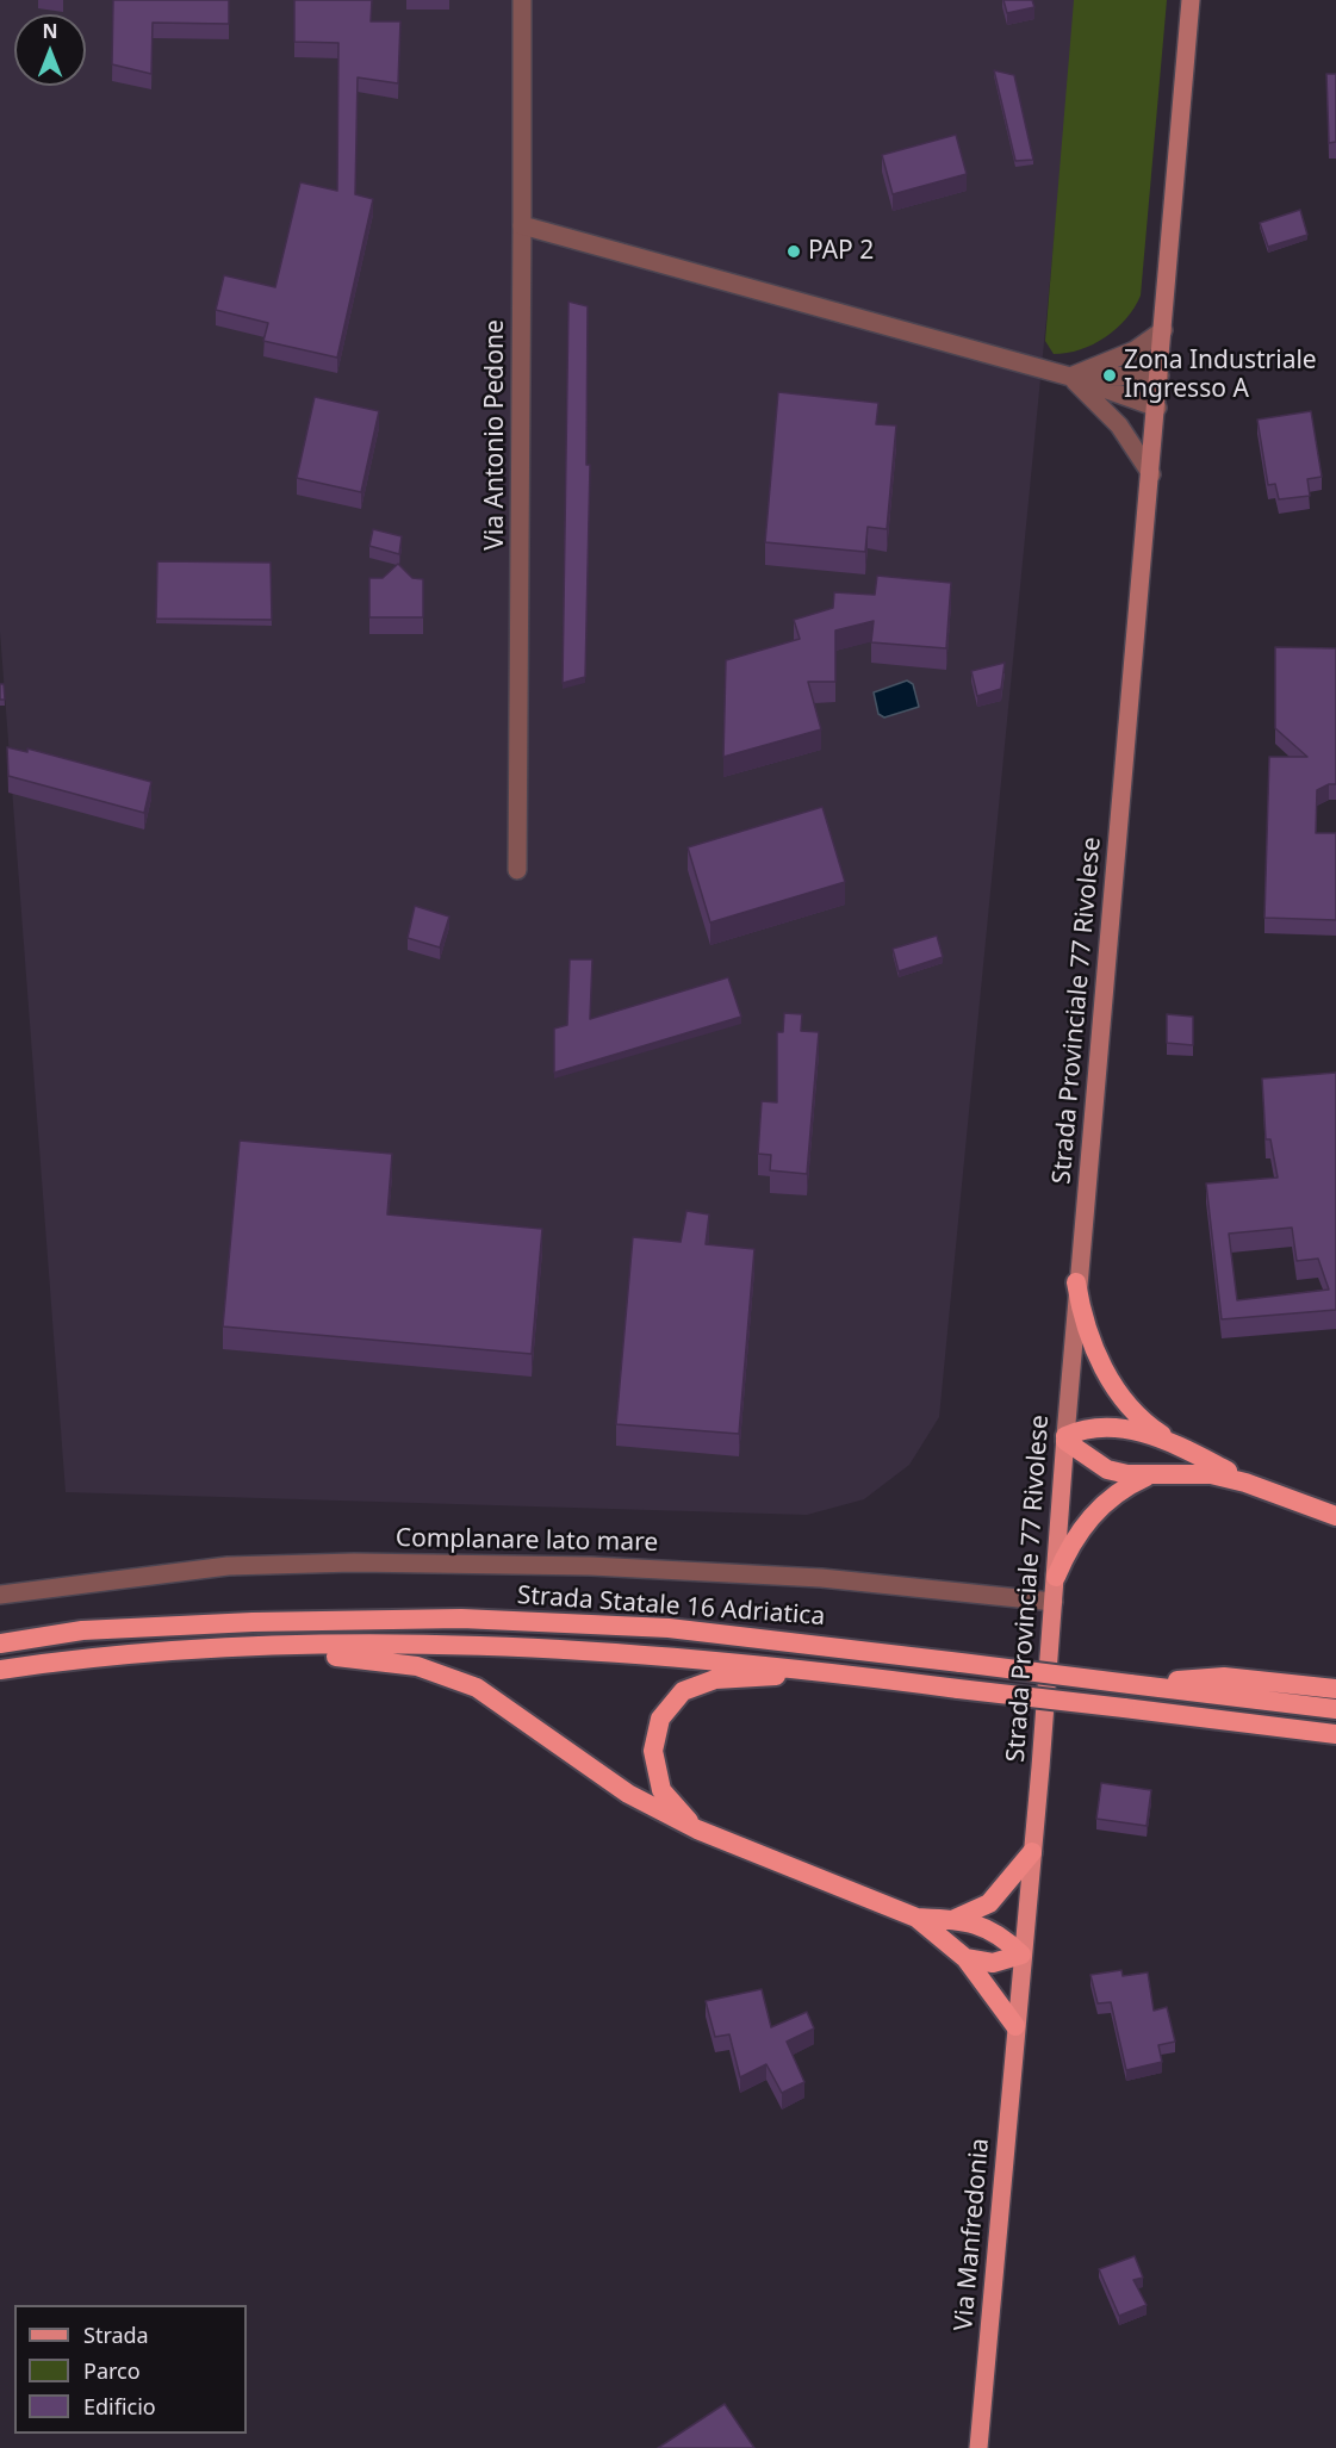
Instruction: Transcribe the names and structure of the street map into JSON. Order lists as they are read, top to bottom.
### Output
{
  "streets": {
    "highway": ["Strada Statale 16 Adriatica"],
    "main road": ["Strada Provinciale 77 Rivolese", "Via Manfredonia"],
    "street": ["Via Antonio Pedone", "Complanare lato mare"]
  },
  "crossings": [
    ["Strada Provinciale 77 Rivolese", "Complanare lato mare"],
    ["Strada Provinciale 77 Rivolese", "Via Manfredonia"]
  ],
  "places": ["PAP 2", "Zona Industriale Ingresso A"],
  "legend": ["Strada", "Parco", "Edificio"],
  "north": "top"
}
